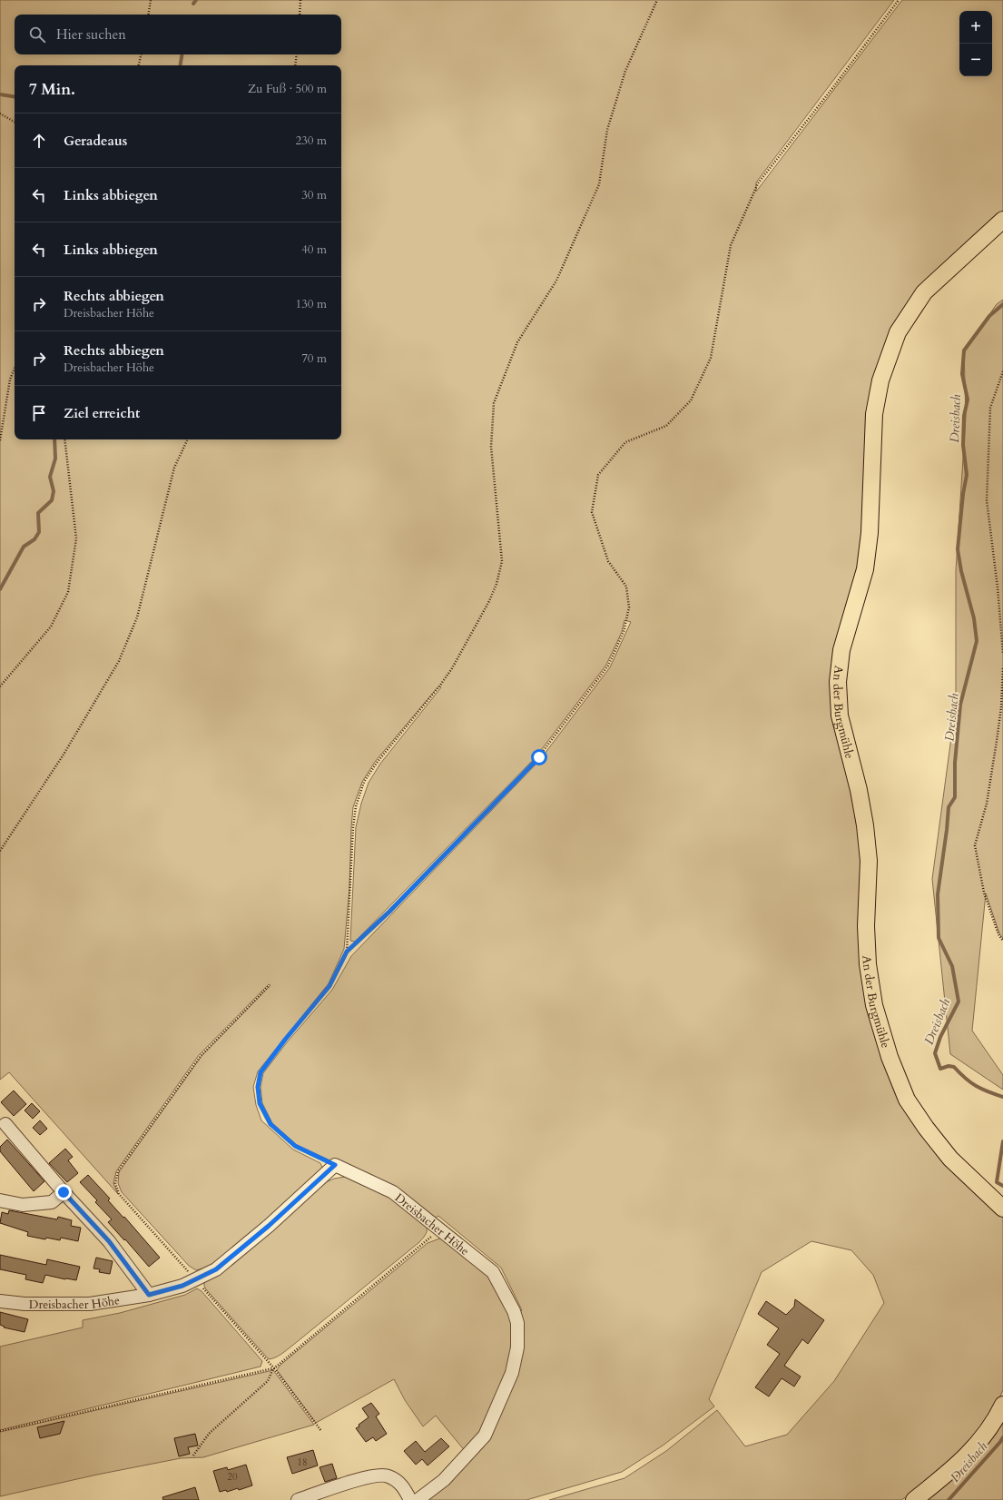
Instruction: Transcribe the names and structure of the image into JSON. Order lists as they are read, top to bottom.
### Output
{
  "streets": {
    "main road": ["An der Burgmühle"],
    "street": ["Dreisbacher Höhe"]
  },
  "water": ["Dreisbach"],
  "house_numbers": ["18", "20"],
  "page": {
    "map_buttons": ["+", "−"],
    "search": "Hier suchen",
    "heading": ["7 Min.", "Zu Fuß · 500 m"],
    "list": [
      ["Geradeaus", "230 m"],
      ["Links abbiegen", "30 m"],
      ["Links abbiegen", "40 m"],
      ["Rechts abbiegen", "Dreisbacher Höhe", "130 m"],
      ["Rechts abbiegen", "Dreisbacher Höhe", "70 m"],
      "Ziel erreicht"
    ]
  }
}
